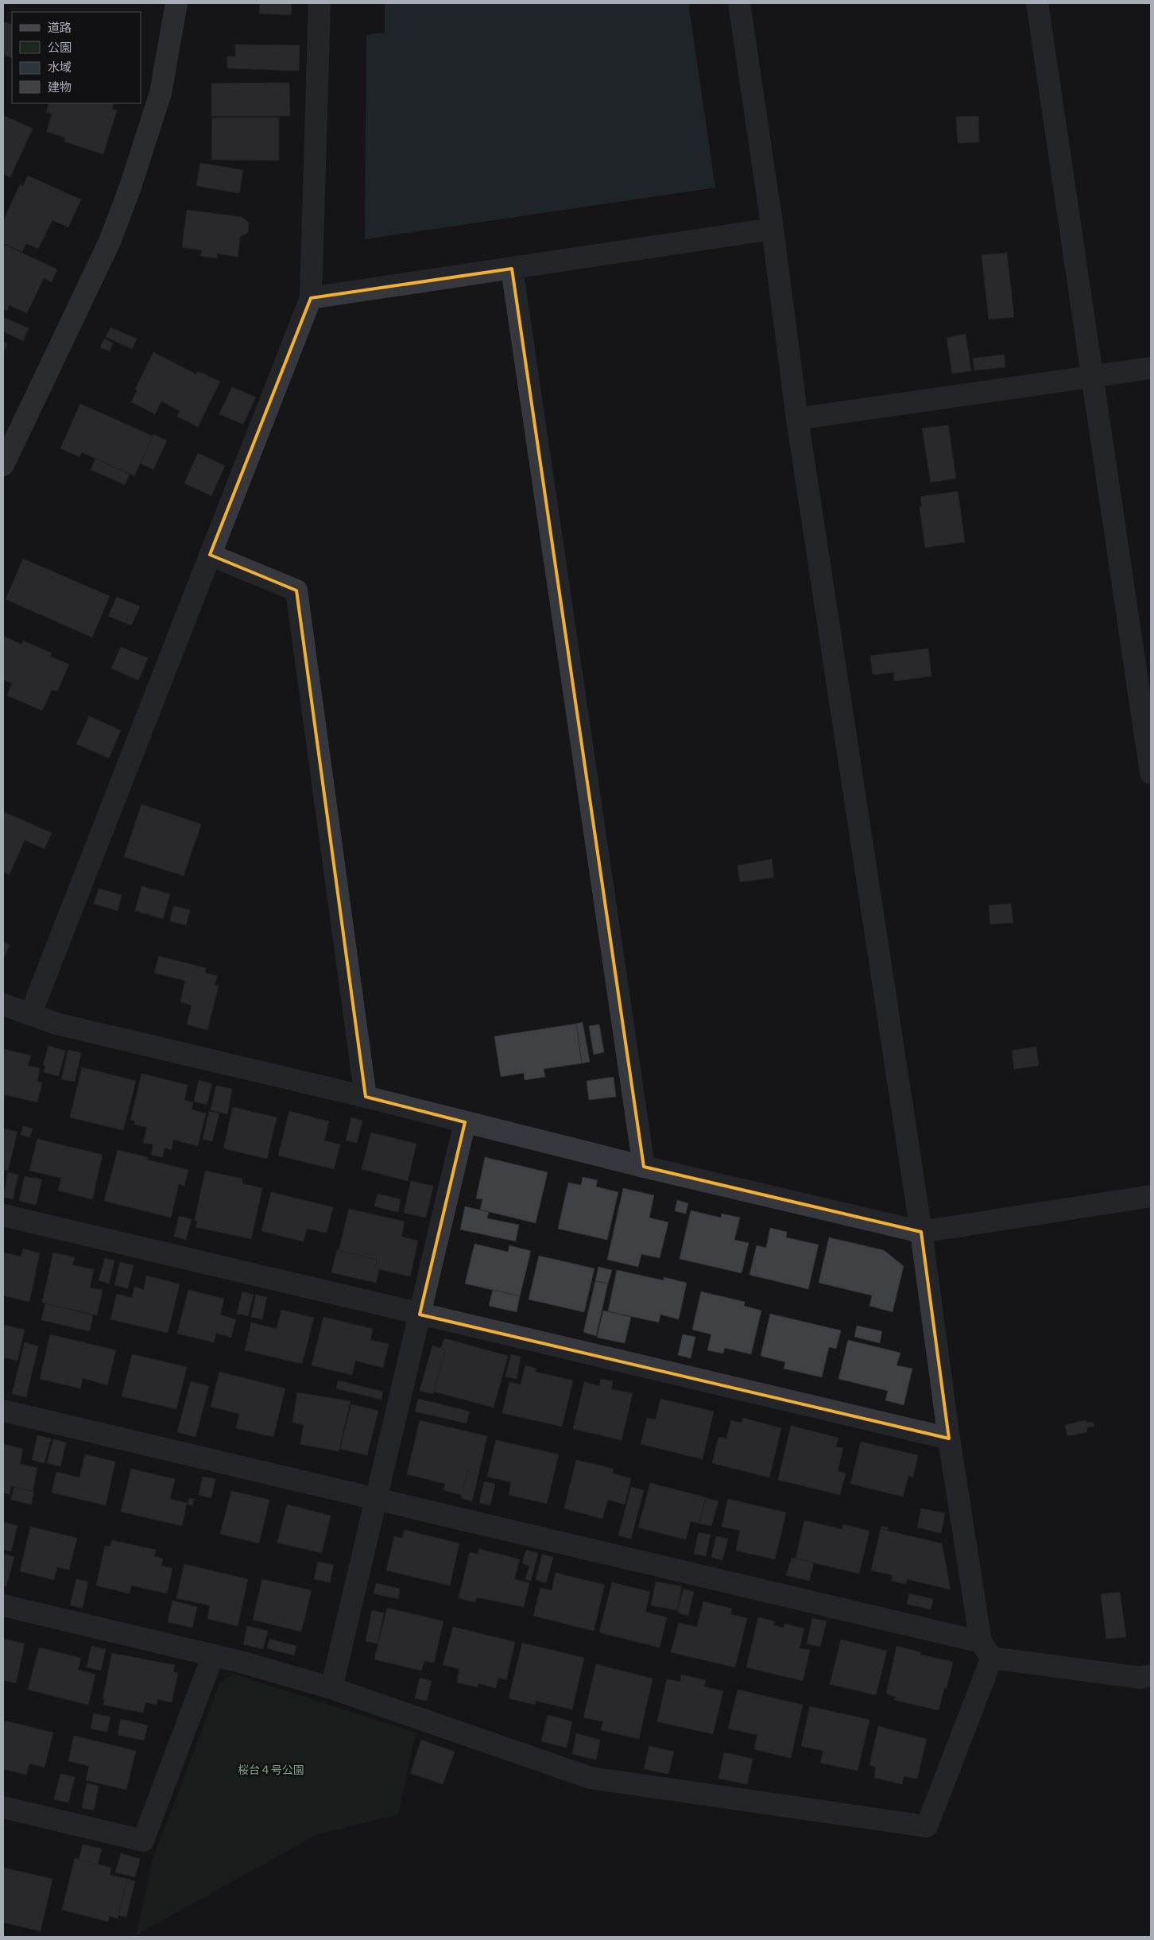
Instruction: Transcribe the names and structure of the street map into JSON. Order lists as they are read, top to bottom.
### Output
{
  "parks": ["桜台４号公園"],
  "legend": [
    "道路",
    "公園",
    "水域",
    "建物"
  ]
}
